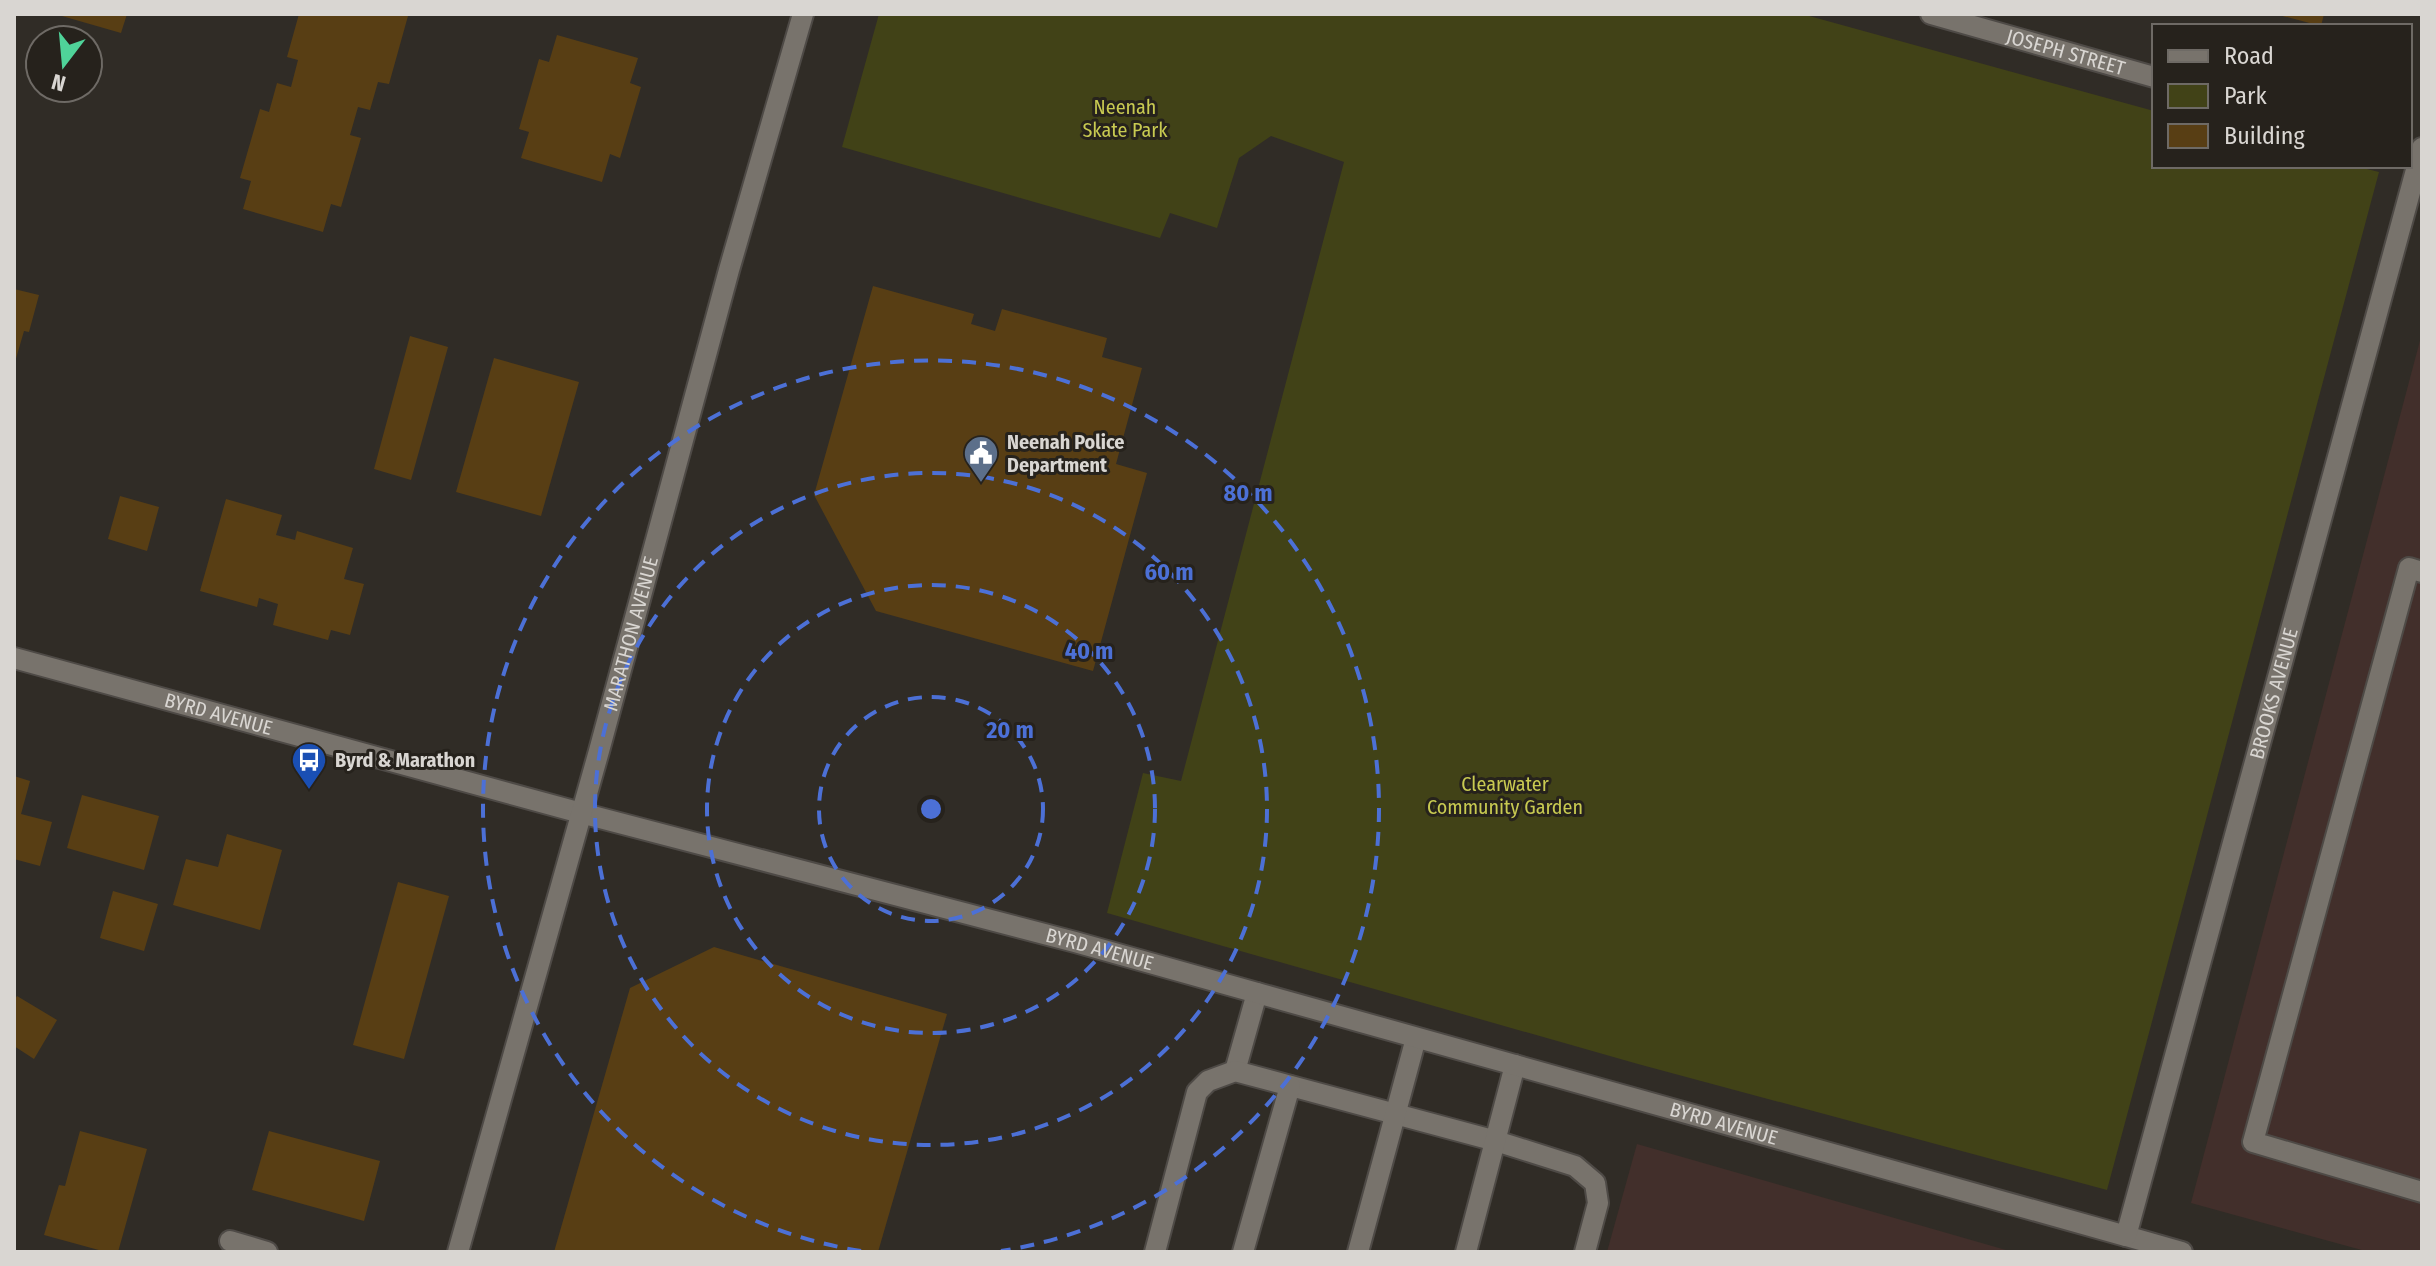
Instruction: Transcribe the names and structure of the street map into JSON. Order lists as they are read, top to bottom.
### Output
{
  "streets": {
    "street": [
      "JOSEPH STREET",
      "MARATHON AVENUE",
      "BROOKS AVENUE",
      "BYRD AVENUE"
    ]
  },
  "crossings": [
    ["MARATHON AVENUE", "BYRD AVENUE"],
    ["BROOKS AVENUE", "BYRD AVENUE"]
  ],
  "parks": ["Neenah Skate Park", "Clearwater Community Garden"],
  "places": {
    "public building": ["Neenah Police Department"],
    "bus stop": ["Byrd & Marathon"]
  },
  "legend": ["Road", "Park", "Building"],
  "north": "bottom",
  "rings": [
    "80 m",
    "60 m",
    "40 m",
    "20 m"
  ]
}
